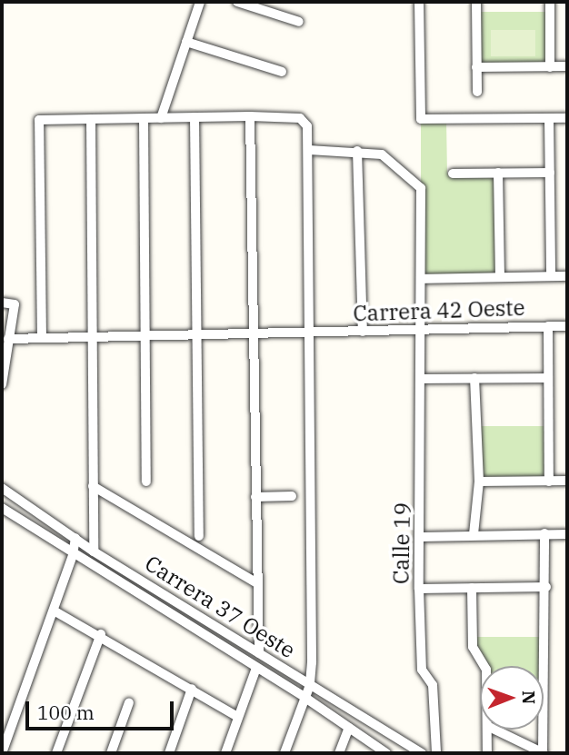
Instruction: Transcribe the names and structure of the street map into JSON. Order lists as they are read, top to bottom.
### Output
{
  "streets": {
    "street": ["Carrera 42 Oeste", "Calle 19", "Carrera 37 Oeste"]
  },
  "crossings": [
    ["Carrera 42 Oeste", "Calle 19"]
  ],
  "scale_bar": "100 m",
  "north": "right"
}
